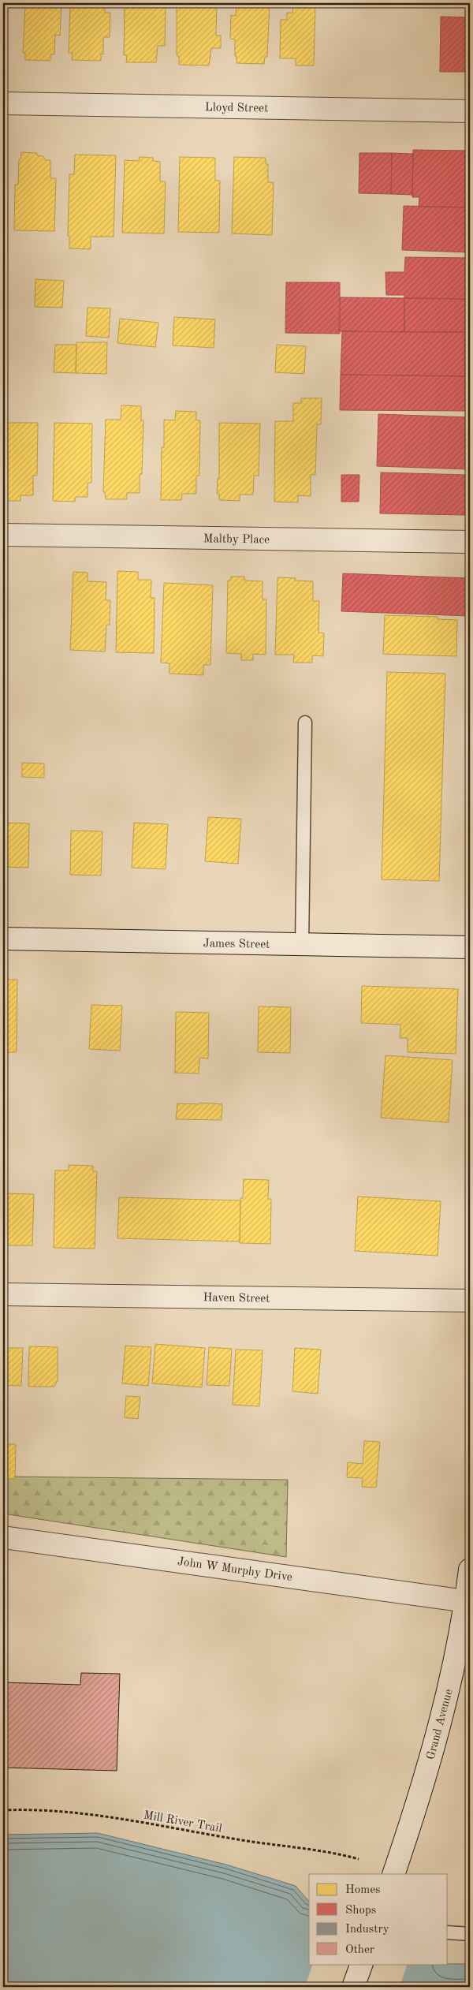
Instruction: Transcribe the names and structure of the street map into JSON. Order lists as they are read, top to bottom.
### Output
{
  "streets": {
    "street": [
      "Lloyd Street",
      "Maltby Place",
      "James Street",
      "Haven Street",
      "John W Murphy Drive",
      "Grand Avenue"
    ],
    "path": ["Mill River Trail"]
  },
  "crossings": [
    ["John W Murphy Drive", "Grand Avenue"]
  ],
  "legend": [
    "Homes",
    "Shops",
    "Industry",
    "Other"
  ]
}
